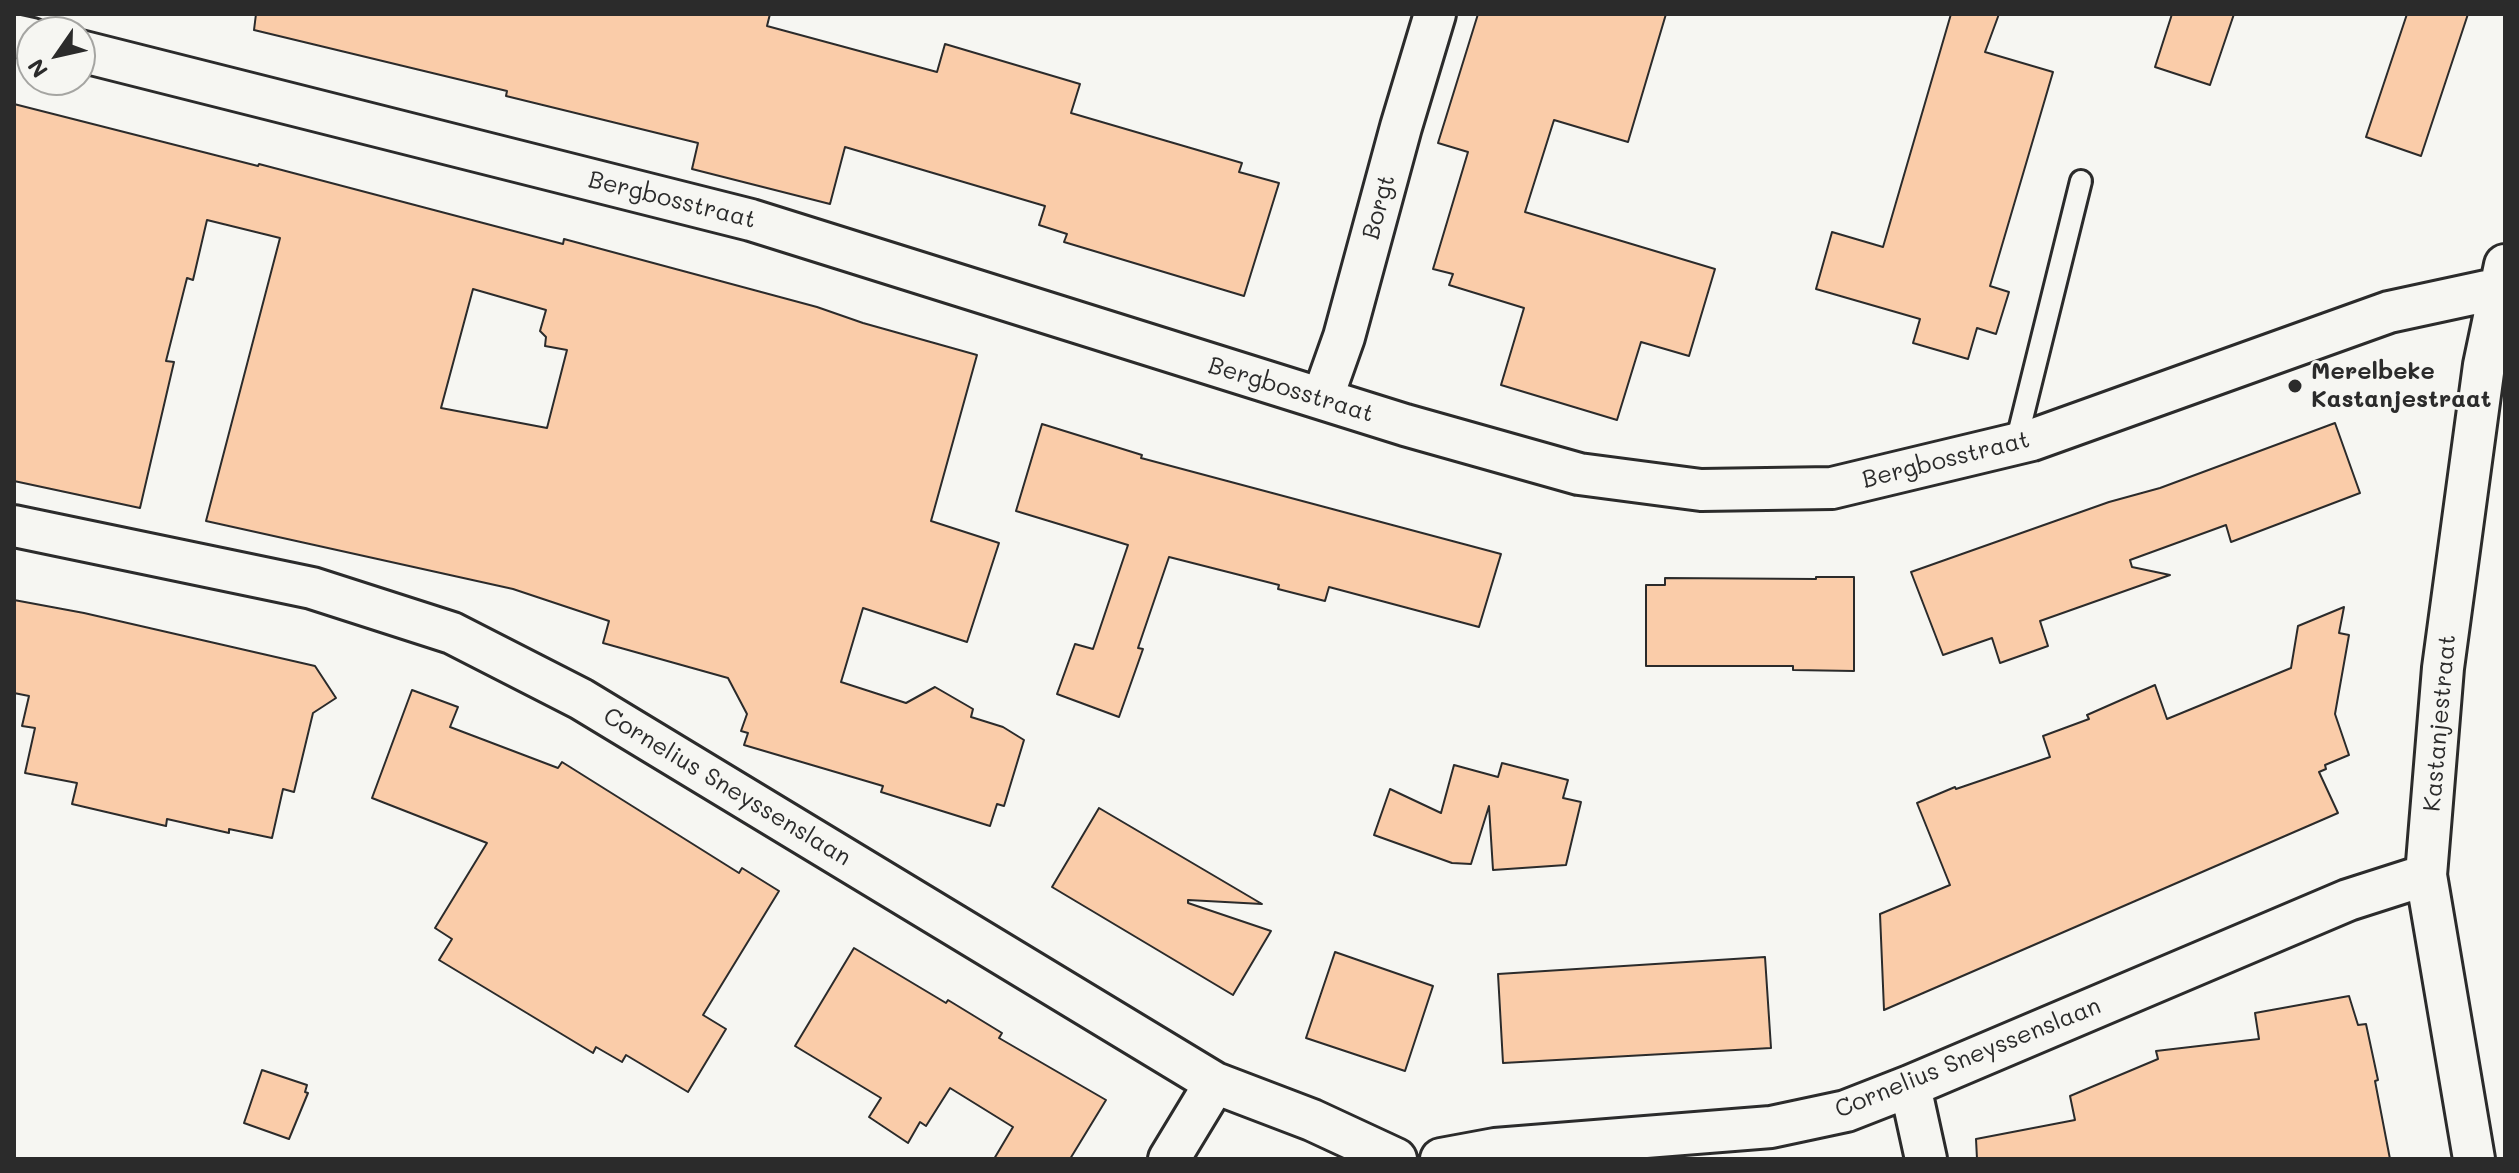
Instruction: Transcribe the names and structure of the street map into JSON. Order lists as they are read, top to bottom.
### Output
{
  "streets": {
    "street": [
      "Bergbosstraat",
      "Borgt",
      "Kastanjestraat",
      "Cornelius Sneyssenslaan"
    ]
  },
  "crossings": [
    ["Bergbosstraat", "Borgt"],
    ["Bergbosstraat", "Kastanjestraat"],
    ["Kastanjestraat", "Cornelius Sneyssenslaan"]
  ],
  "places": ["Merelbeke Kastanjestraat"],
  "north": "bottom left"
}
